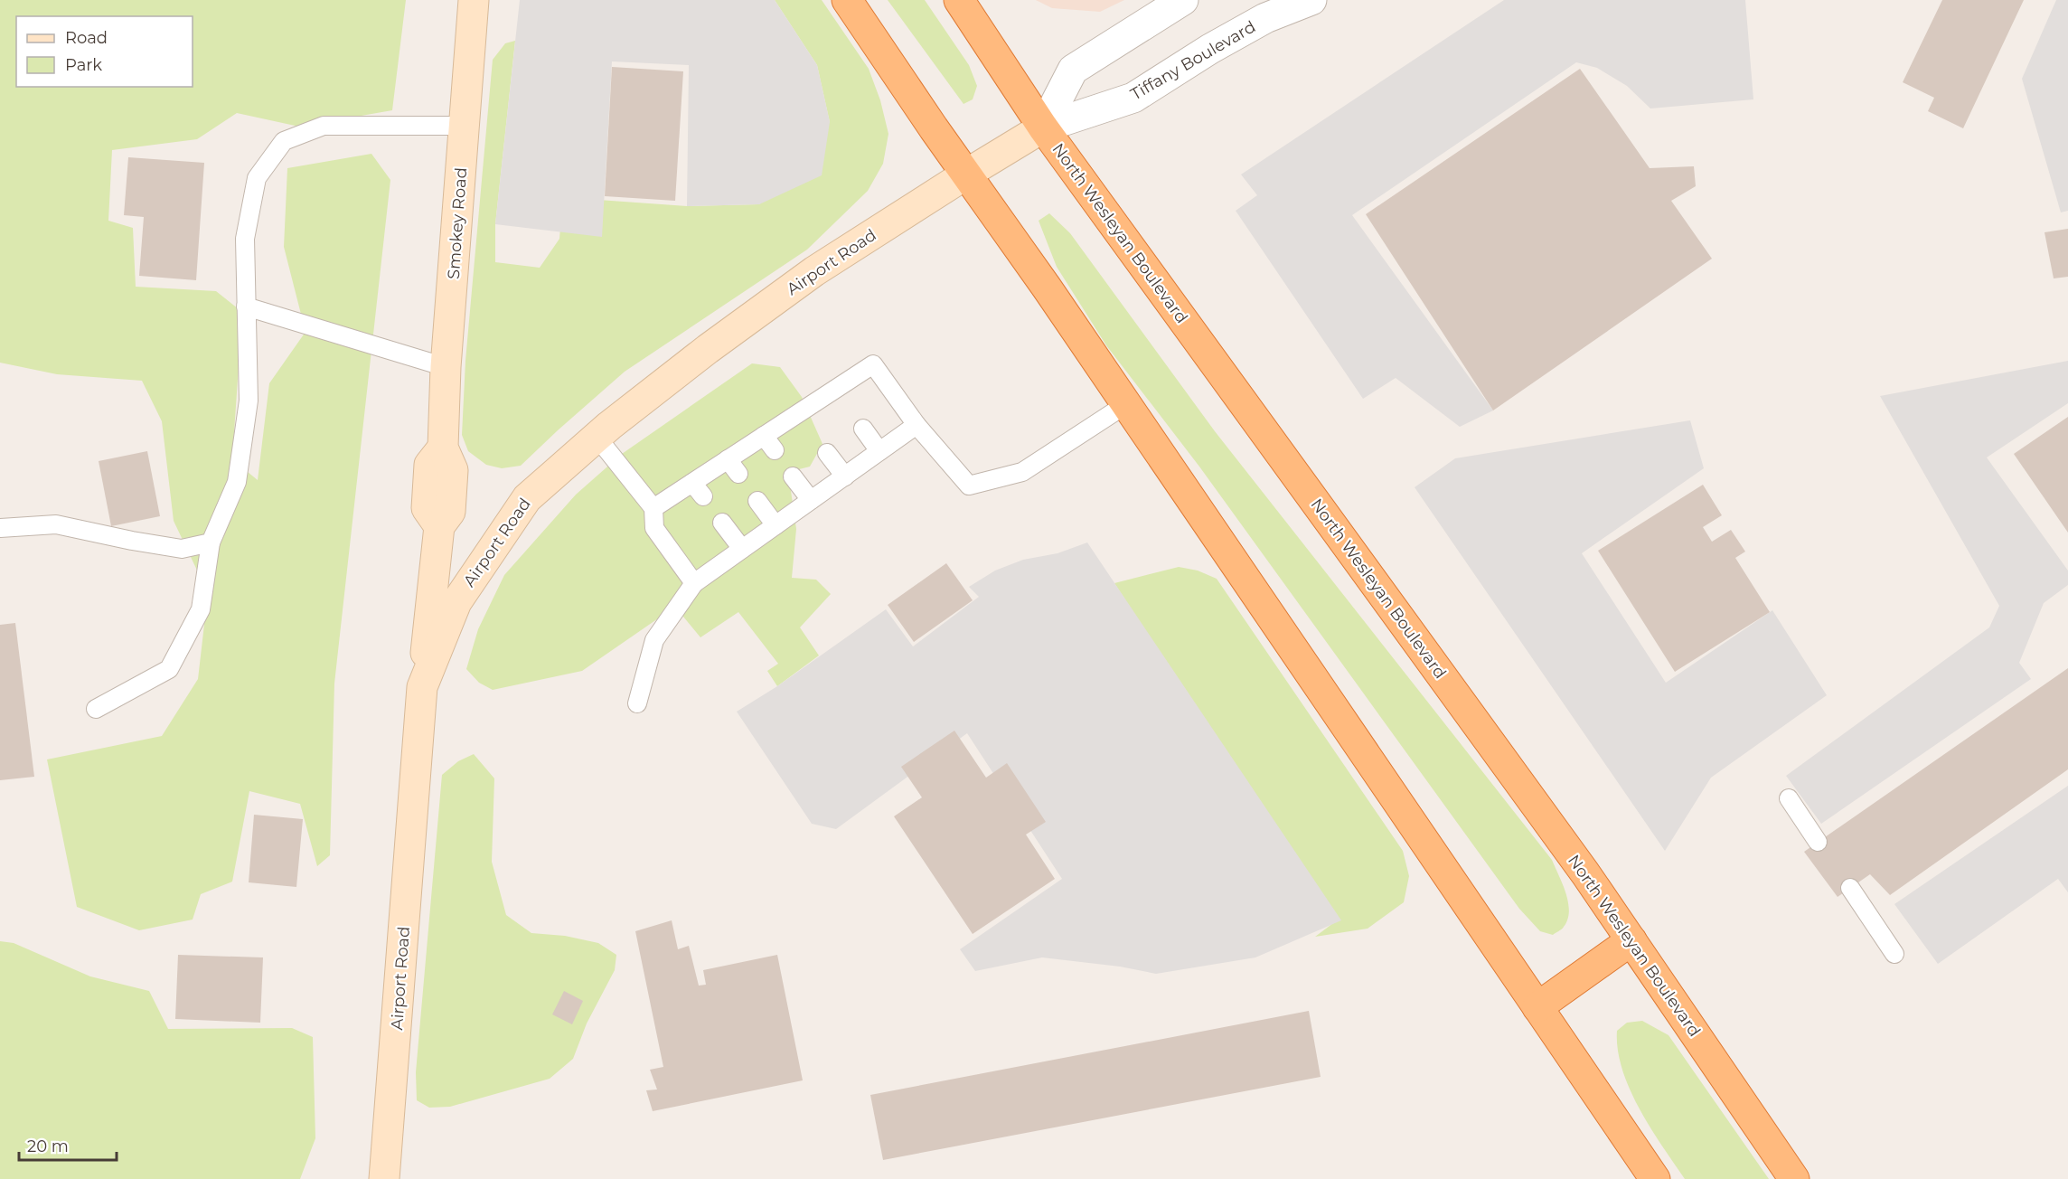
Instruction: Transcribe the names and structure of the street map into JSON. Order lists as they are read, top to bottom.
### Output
{
  "streets": {
    "highway": ["North Wesleyan Boulevard"],
    "main road": ["Smokey Road", "Airport Road"],
    "street": ["Tiffany Boulevard"]
  },
  "crossings": [
    ["Tiffany Boulevard", "North Wesleyan Boulevard"],
    ["Tiffany Boulevard", "Airport Road"],
    ["Smokey Road", "Airport Road"],
    ["North Wesleyan Boulevard", "Airport Road"]
  ],
  "legend": ["Road", "Park"],
  "scale_bar": "20 m"
}
